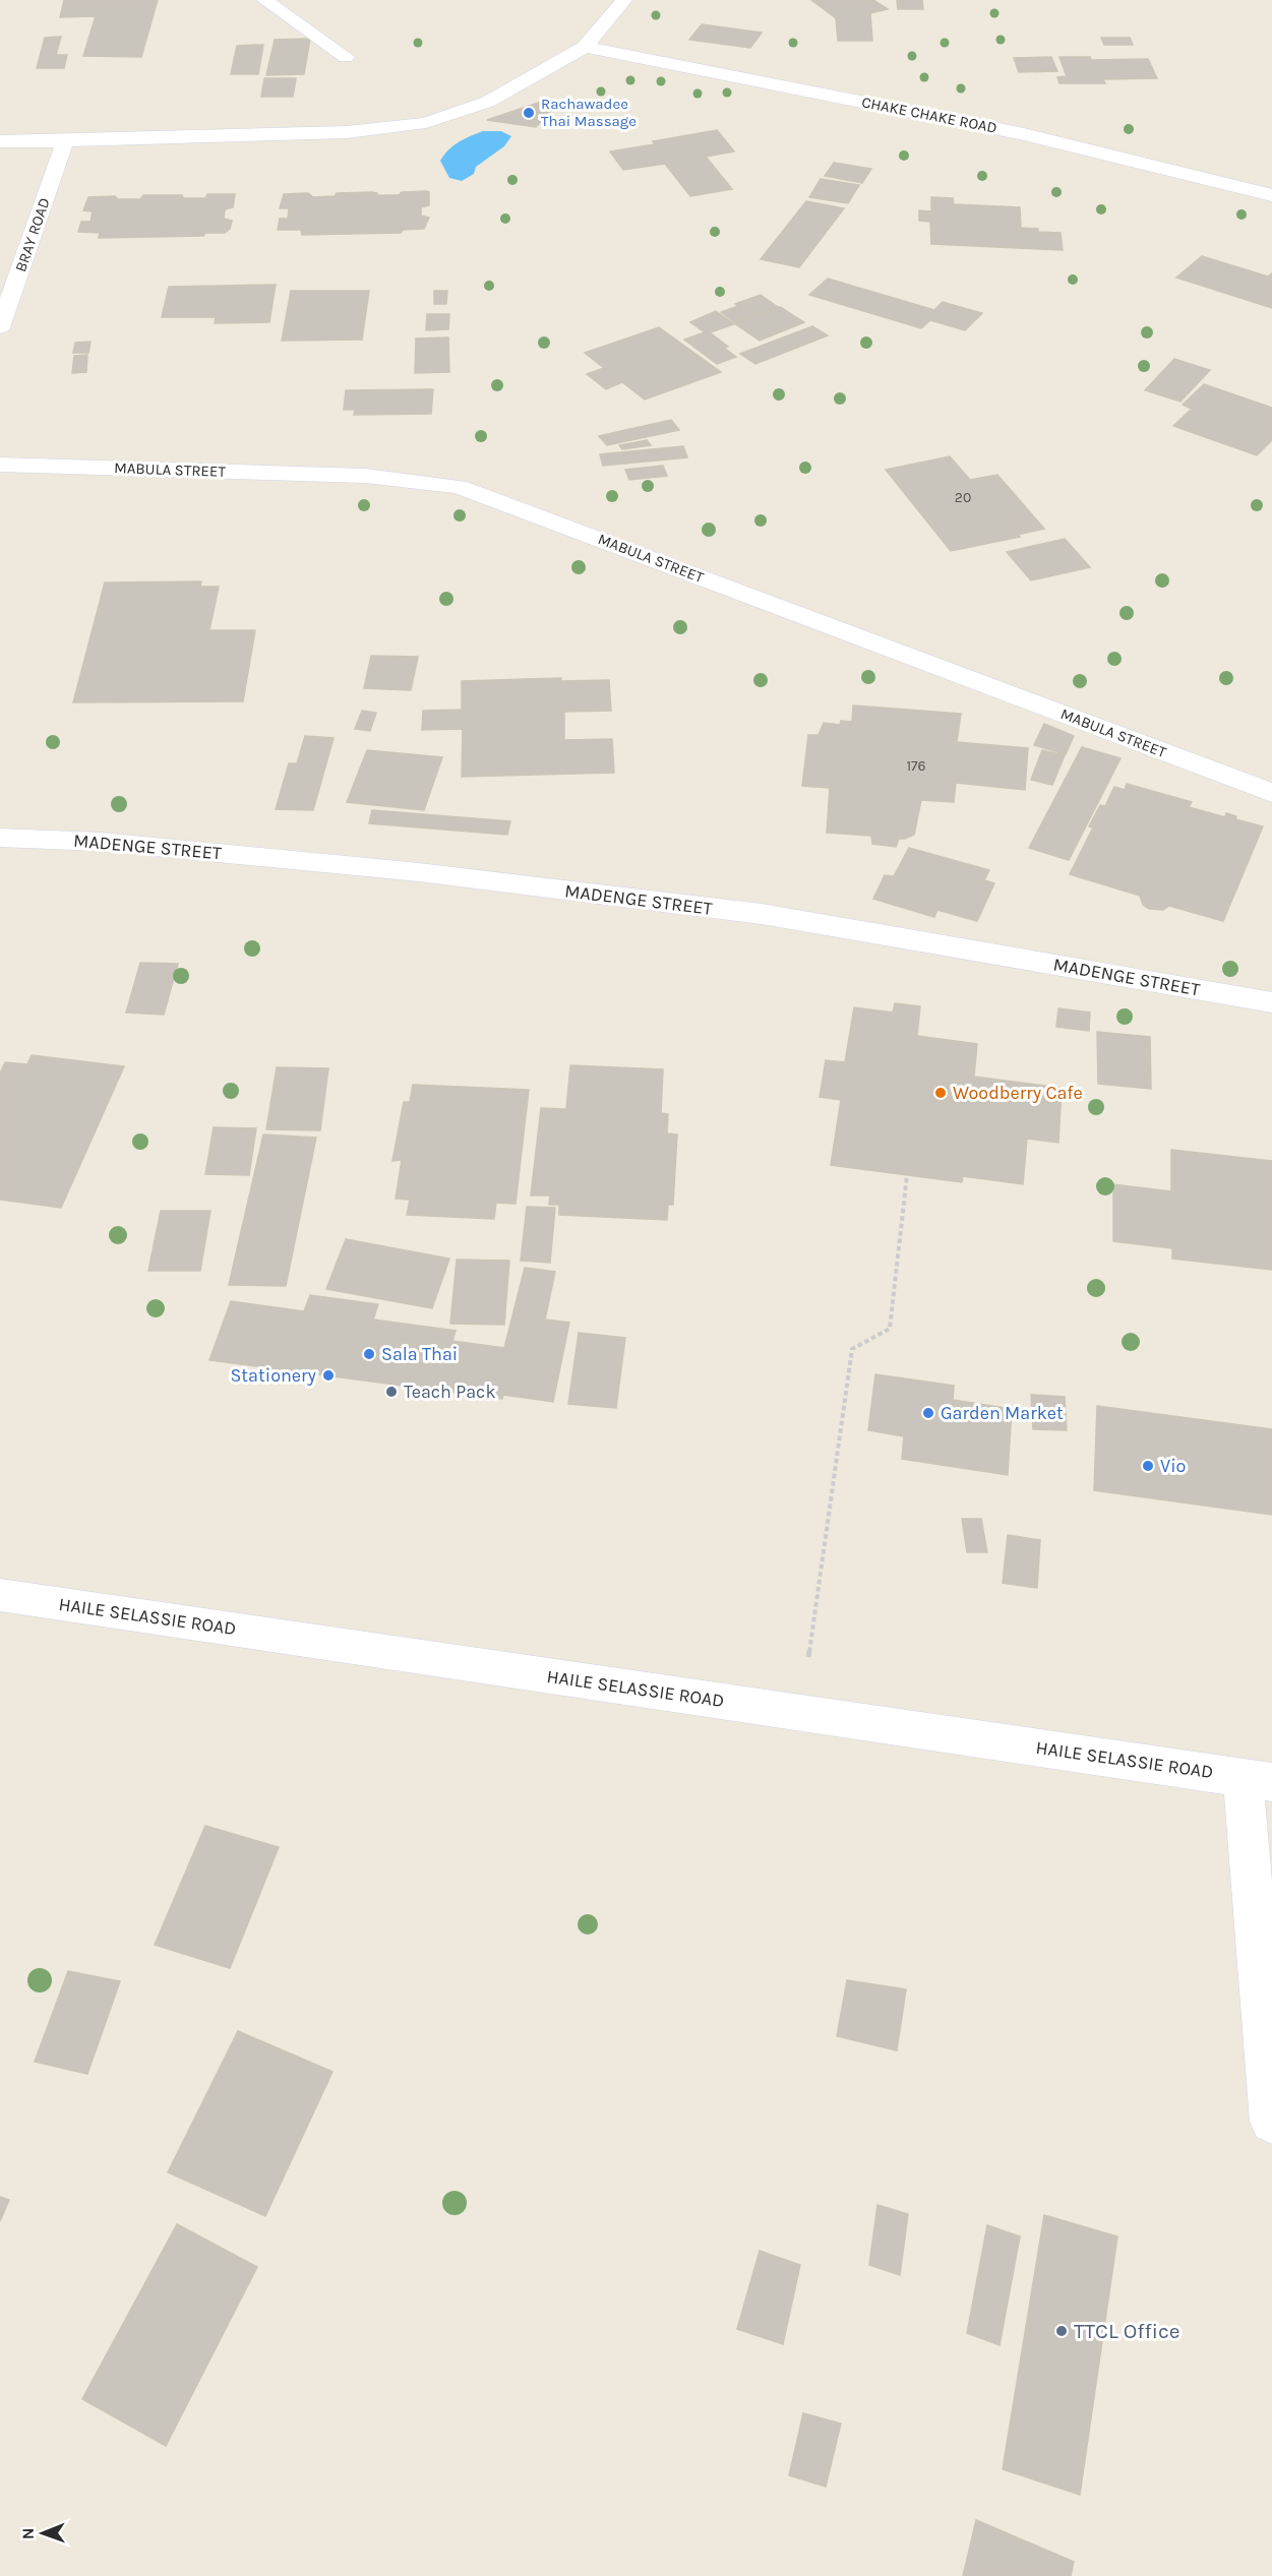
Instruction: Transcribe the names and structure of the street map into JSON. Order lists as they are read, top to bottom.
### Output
{
  "streets": {
    "street": [
      "CHAKE CHAKE ROAD",
      "BRAY ROAD",
      "MABULA STREET",
      "MADENGE STREET",
      "HAILE SELASSIE ROAD"
    ]
  },
  "places": [
    "Rachawadee Thai Massage",
    "Woodberry Cafe",
    "Sala Thai",
    "Stationery",
    "Teach Pack",
    "Garden Market",
    "Vio",
    "TTCL Office"
  ],
  "house_numbers": ["20", "176"],
  "north": "left"
}
